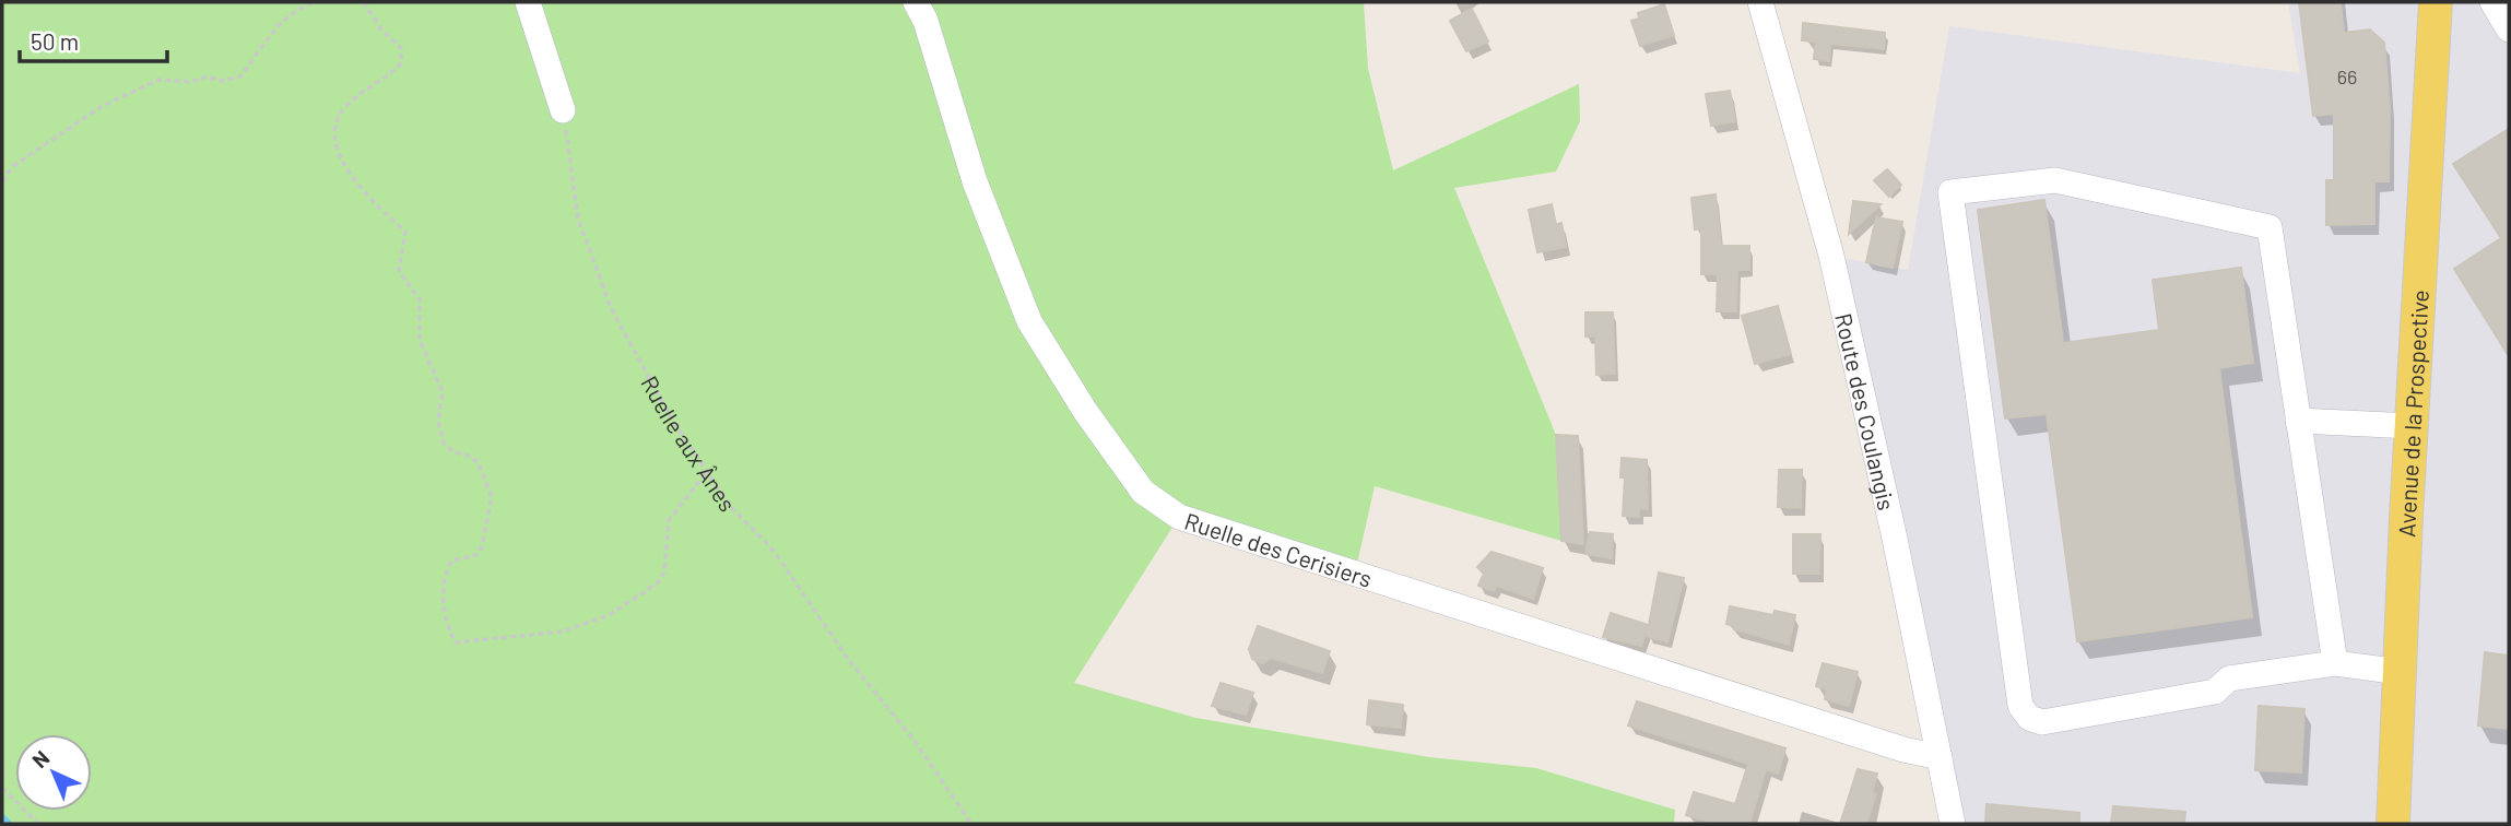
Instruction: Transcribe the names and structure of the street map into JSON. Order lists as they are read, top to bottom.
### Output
{
  "streets": {
    "main road": ["Avenue de la Prospective"],
    "street": ["Route des Coulangis", "Ruelle des Cerisiers"],
    "path": ["Ruelle aux Ânes"]
  },
  "crossings": [
    ["Route des Coulangis", "Ruelle des Cerisiers"]
  ],
  "house_numbers": ["66"],
  "scale_bar": "50 m",
  "north": "top left"
}
